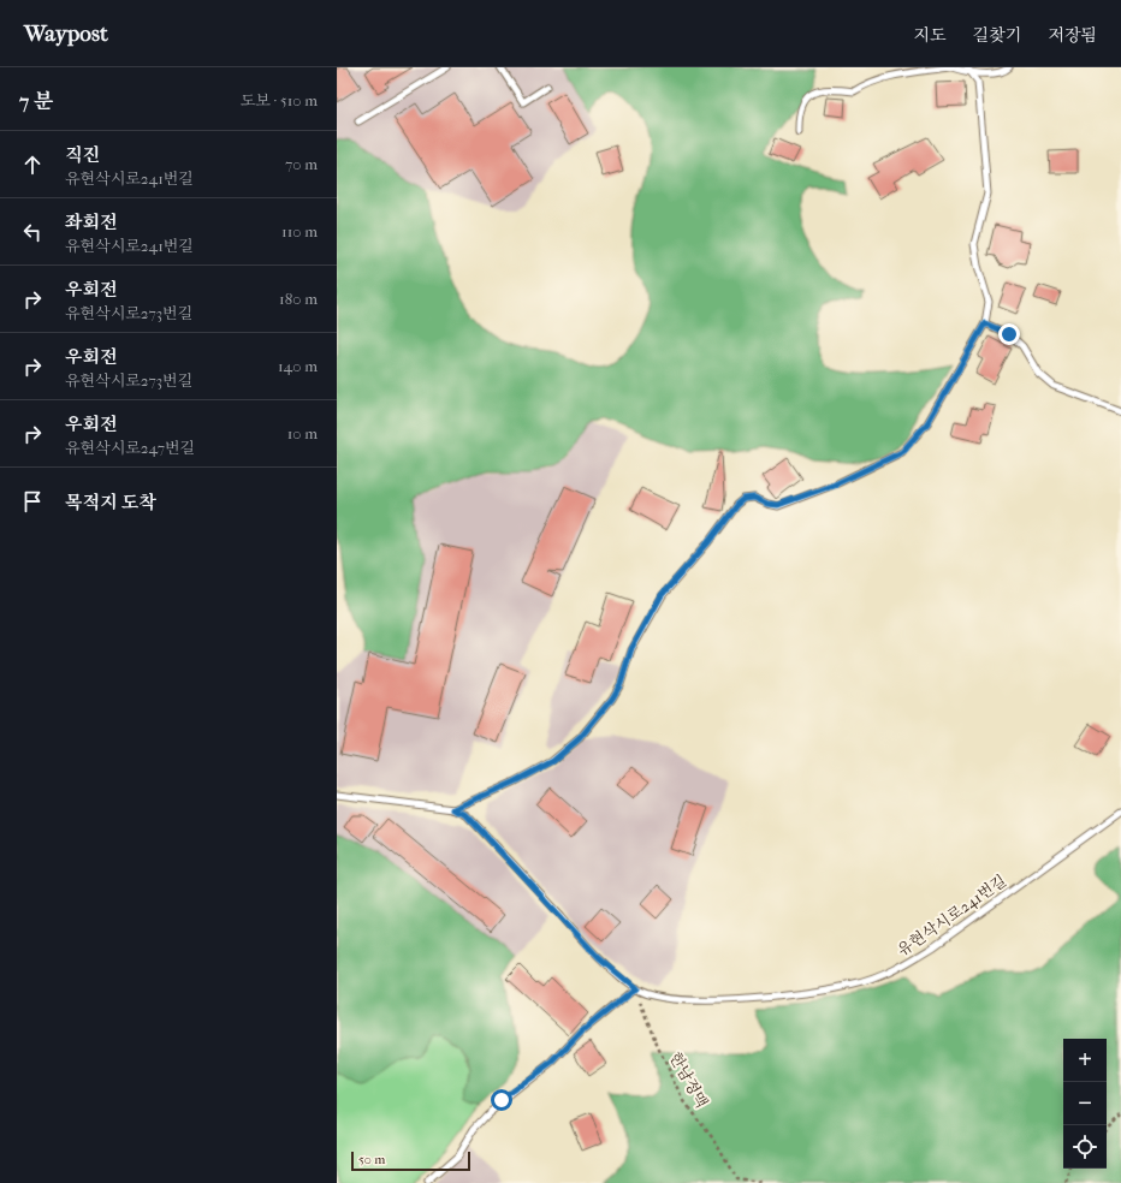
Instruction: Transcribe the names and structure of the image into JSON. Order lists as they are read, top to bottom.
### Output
{
  "streets": {
    "lane": ["유현삭시로241번길"],
    "path": ["한남정맥"]
  },
  "crossings": [
    ["유현삭시로241번길", "한남정맥"]
  ],
  "scale_bar": "50 m",
  "page": {
    "header": "Waypost",
    "nav": ["지도", "길찾기", "저장됨"],
    "heading": ["7 분", "도보 · 510 m"],
    "list": [
      ["직진", "유현삭시로241번길", "70 m"],
      ["좌회전", "유현삭시로241번길", "110 m"],
      ["우회전", "유현삭시로273번길", "180 m"],
      ["우회전", "유현삭시로273번길", "140 m"],
      ["우회전", "유현삭시로247번길", "10 m"],
      "목적지 도착"
    ],
    "map_buttons": ["+", "−"],
    "scale": "50 m"
  }
}
